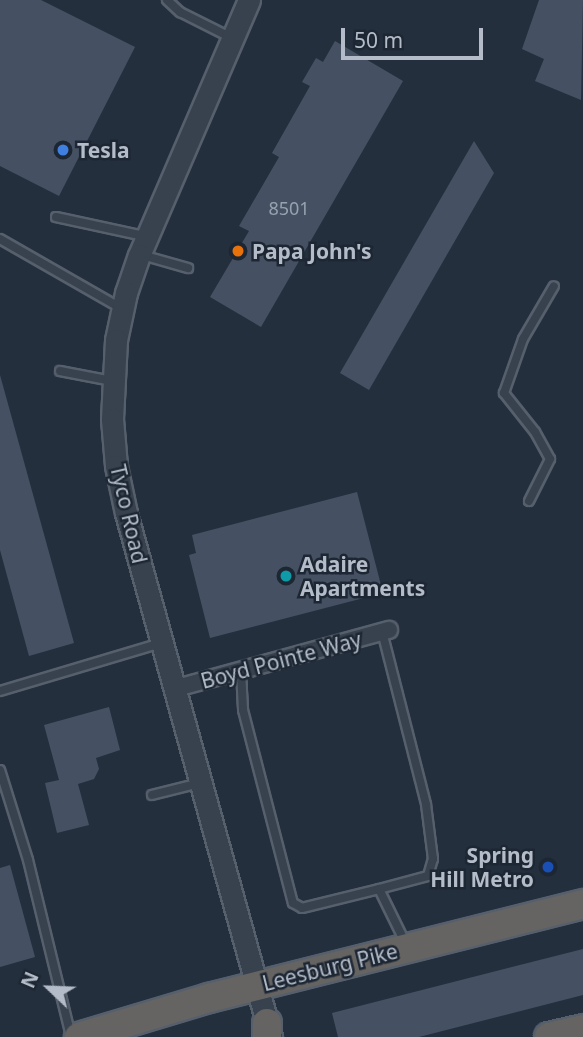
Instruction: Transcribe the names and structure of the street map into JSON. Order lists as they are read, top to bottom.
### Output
{
  "streets": {
    "highway": ["Leesburg Pike"],
    "street": ["Tyco Road", "Boyd Pointe Way"]
  },
  "crossings": [
    ["Tyco Road", "Boyd Pointe Way"],
    ["Tyco Road", "Leesburg Pike"]
  ],
  "places": [
    "Tesla",
    "Papa John's",
    "Adaire Apartments",
    "Spring Hill Metro"
  ],
  "house_numbers": ["8501"],
  "scale_bar": "50 m",
  "north": "top left"
}
